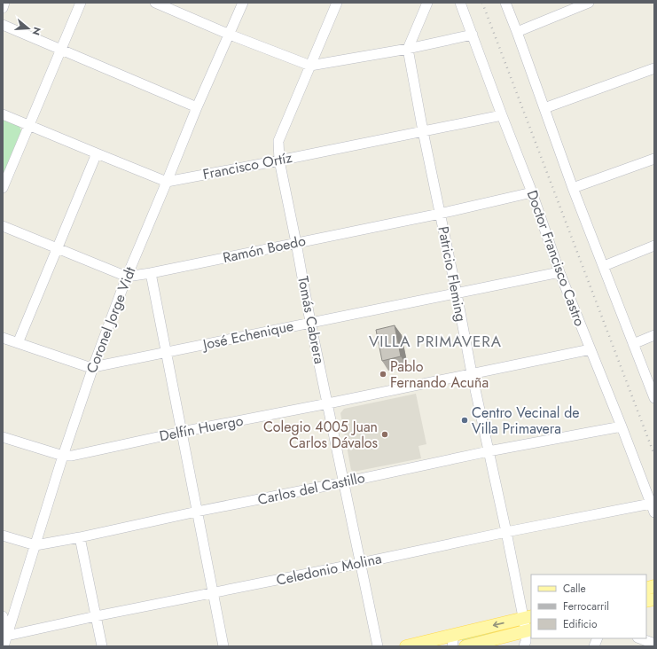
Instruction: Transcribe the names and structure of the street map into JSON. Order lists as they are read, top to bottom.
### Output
{
  "streets": {
    "street": [
      "Francisco Ortíz",
      "Ramón Boedo",
      "Doctor Francisco Castro",
      "Patricio Fleming",
      "Coronel Jorge Vidt",
      "Tomás Cabrera",
      "José Echenique",
      "Delfín Huergo",
      "Carlos del Castillo",
      "Celedonio Molina"
    ]
  },
  "crossings": [
    ["Francisco Ortíz", "Doctor Francisco Castro"],
    ["Francisco Ortíz", "Patricio Fleming"],
    ["Francisco Ortíz", "Coronel Jorge Vidt"],
    ["Francisco Ortíz", "Tomás Cabrera"],
    ["Ramón Boedo", "Doctor Francisco Castro"],
    ["Ramón Boedo", "Patricio Fleming"],
    ["Ramón Boedo", "Coronel Jorge Vidt"],
    ["Ramón Boedo", "Tomás Cabrera"],
    ["Doctor Francisco Castro", "José Echenique"],
    ["Doctor Francisco Castro", "Delfín Huergo"],
    ["Doctor Francisco Castro", "Carlos del Castillo"],
    ["Doctor Francisco Castro", "Celedonio Molina"],
    ["Patricio Fleming", "José Echenique"],
    ["Patricio Fleming", "Delfín Huergo"],
    ["Patricio Fleming", "Carlos del Castillo"],
    ["Patricio Fleming", "Celedonio Molina"],
    ["Coronel Jorge Vidt", "José Echenique"],
    ["Coronel Jorge Vidt", "Delfín Huergo"],
    ["Coronel Jorge Vidt", "Carlos del Castillo"],
    ["Coronel Jorge Vidt", "Celedonio Molina"],
    ["Tomás Cabrera", "José Echenique"],
    ["Tomás Cabrera", "Delfín Huergo"],
    ["Tomás Cabrera", "Carlos del Castillo"],
    ["Tomás Cabrera", "Celedonio Molina"]
  ],
  "districts": ["VILLA PRIMAVERA"],
  "places": ["Pablo Fernando Acuña", "Centro Vecinal de Villa Primavera", "Colegio 4005 Juan Carlos Dávalos"],
  "legend": ["Calle", "Ferrocarril", "Edificio"],
  "north": "right"
}
